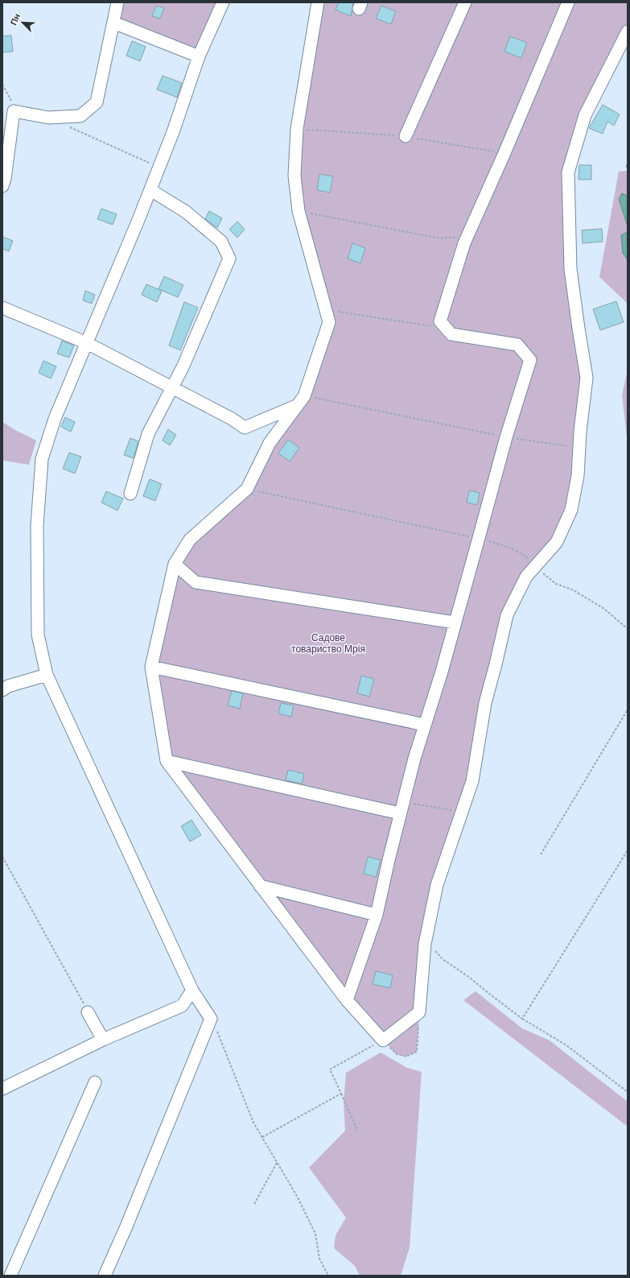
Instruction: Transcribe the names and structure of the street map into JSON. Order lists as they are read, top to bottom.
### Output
{
  "parks": ["Садове товариство Мрія"],
  "north": "top left"
}
